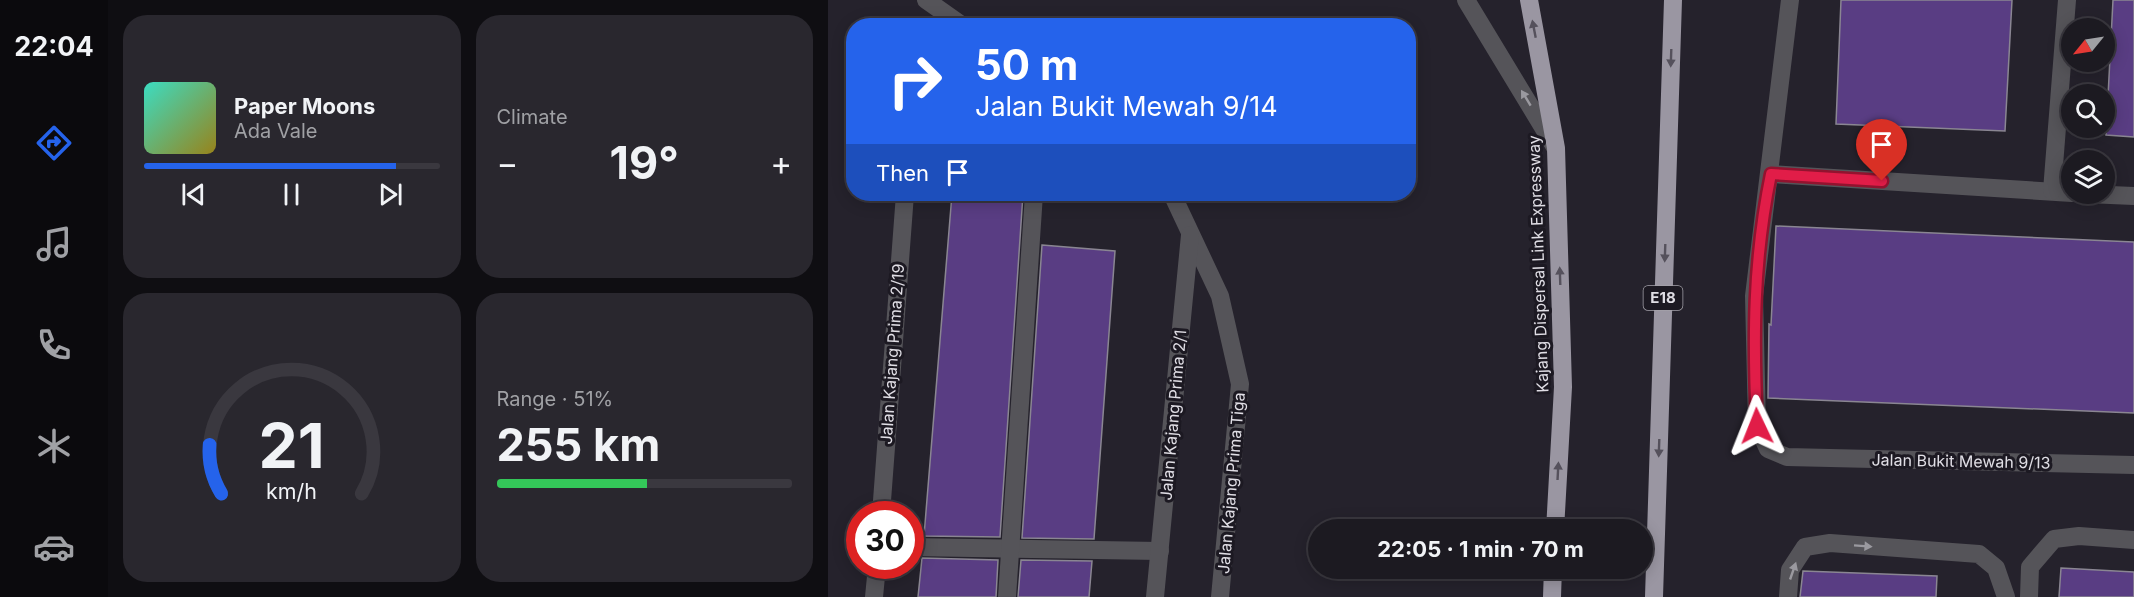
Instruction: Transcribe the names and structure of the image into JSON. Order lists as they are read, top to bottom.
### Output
{
  "streets": {
    "highway": ["Kajang Dispersal Link Expressway", "E18"],
    "street": [
      "Jalan Kajang Prima 2/19",
      "Jalan Kajang Prima 2/1",
      "Jalan Bukit Mewah 9/13",
      "Jalan Kajang Prima Tiga"
    ]
  },
  "crossings": [
    ["Jalan Kajang Prima 2/1", "Jalan Kajang Prima Tiga"]
  ],
  "north": "bottom left",
  "page": {
    "tabs": "22:04",
    "tile": [
      "Climate",
      ["Range · 51%", "255 km"]
    ],
    "turn": ["50 m", "Jalan Bukit Mewah 9/14"],
    "song": ["Paper Moons", "Ada Vale"],
    "heat": ["−", "19°", "+"],
    "then": "Then",
    "limit": "30",
    "trip": "22:05 · 1 min · 70 m",
    "gauge": ["21", "km/h"]
  }
}
